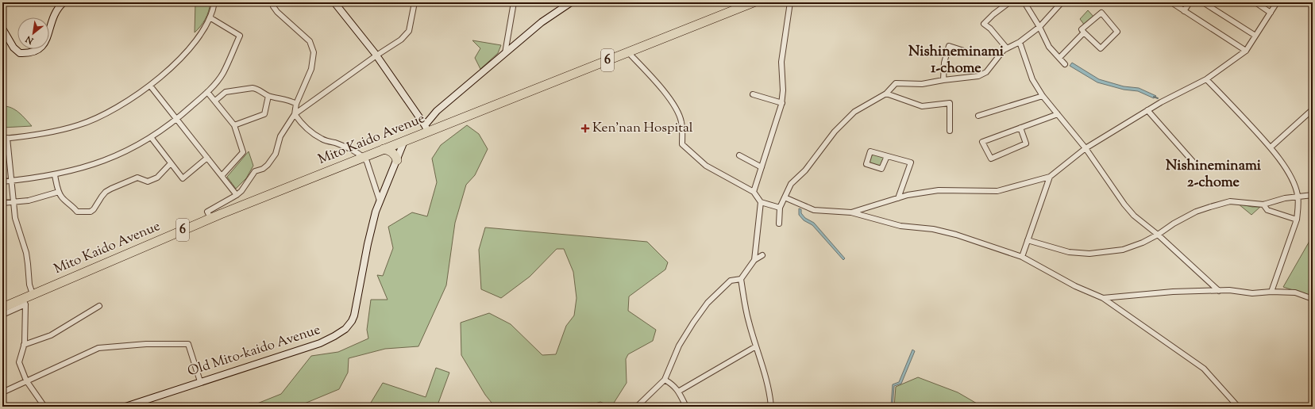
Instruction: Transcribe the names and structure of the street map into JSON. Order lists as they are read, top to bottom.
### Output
{
  "streets": {
    "highway": ["6", "Mito Kaido Avenue"],
    "street": ["Old Mito-kaido Avenue"]
  },
  "crossings": [
    ["Mito Kaido Avenue", "Old Mito-kaido Avenue"]
  ],
  "districts": ["Nishineminami 1-chome", "Nishineminami 2-chome"],
  "places": {
    "health": ["Ken'nan Hospital"]
  },
  "north": "bottom left"
}
